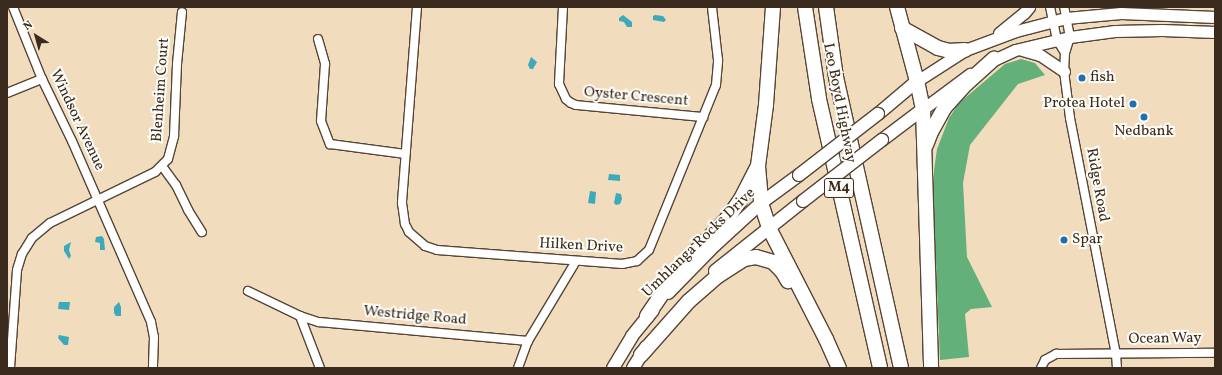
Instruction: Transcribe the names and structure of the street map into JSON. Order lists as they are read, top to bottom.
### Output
{
  "streets": {
    "highway": ["Leo Boyd Highway", "M4"],
    "main road": ["Umhlanga Rocks Drive"],
    "street": [
      "Blenheim Court",
      "Oyster Crescent",
      "Windsor Avenue",
      "Ridge Road",
      "Hilken Drive",
      "Westridge Road",
      "Ocean Way"
    ]
  },
  "crossings": [
    ["Oyster Crescent", "Hilken Drive"],
    ["Ridge Road", "Ocean Way"]
  ],
  "places": [
    "fish",
    "Protea Hotel",
    "Nedbank",
    "Spar"
  ],
  "north": "top left"
}
